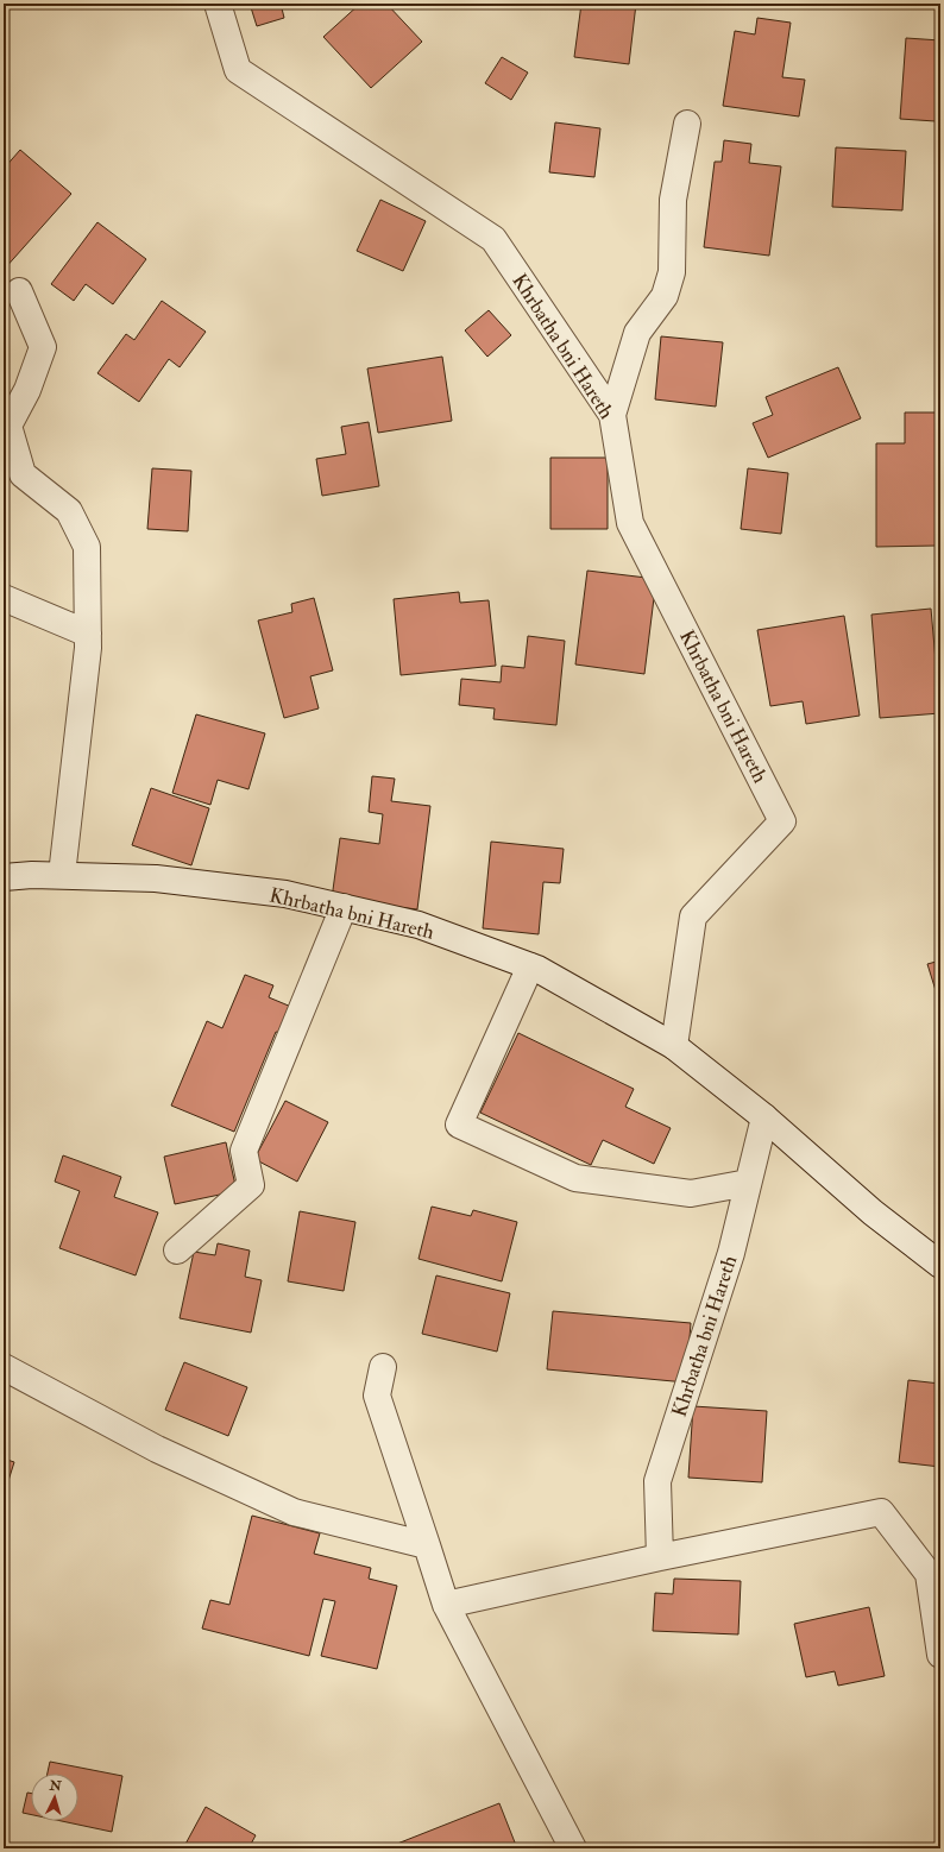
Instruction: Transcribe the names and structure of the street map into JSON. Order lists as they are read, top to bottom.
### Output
{
  "streets": {
    "street": ["Khrbatha bni Hareth"]
  },
  "north": "top"
}
